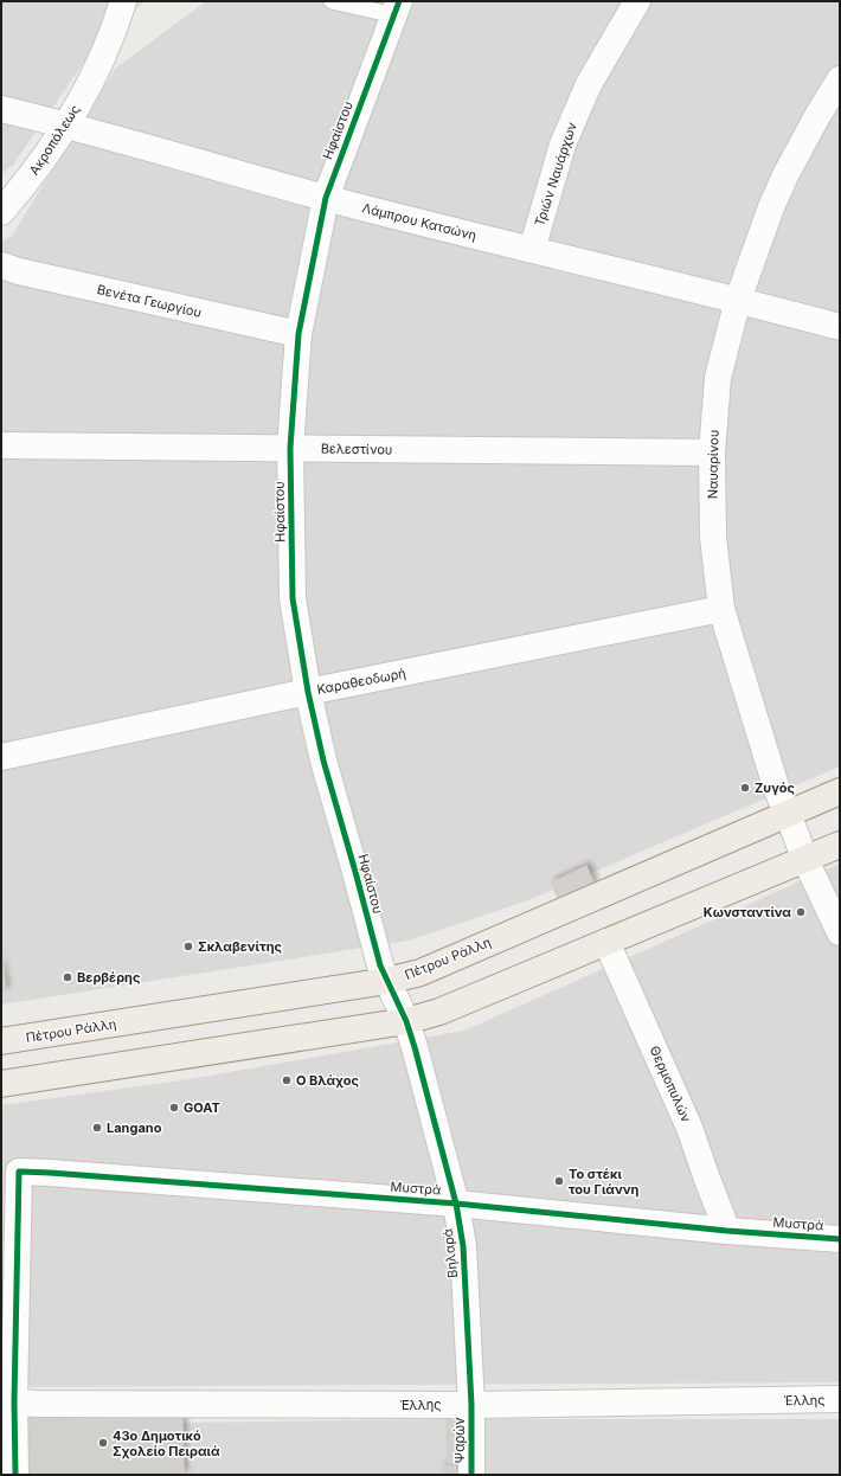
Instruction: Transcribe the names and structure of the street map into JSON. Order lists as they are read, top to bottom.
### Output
{
  "streets": {
    "main road": ["Πέτρου Ράλλη"],
    "street": [
      "Ηφαίστου",
      "Ακροπόλεως",
      "Τριών Ναυάρχων",
      "Λάμπρου Κατσώνη",
      "Βενέτα Γεωργίου",
      "Βελεστίνου",
      "Ναυαρίνου",
      "Καραθεοδωρή",
      "Θερμοπυλών",
      "Μυστρά",
      "Βηλαρά",
      "Έλλης",
      "Ψαρών"
    ]
  },
  "crossings": [
    ["Ηφαίστου", "Λάμπρου Κατσώνη"],
    ["Ηφαίστου", "Βενέτα Γεωργίου"],
    ["Ηφαίστου", "Βελεστίνου"],
    ["Ηφαίστου", "Καραθεοδωρή"],
    ["Ηφαίστου", "Πέτρου Ράλλη"],
    ["Ηφαίστου", "Βηλαρά"],
    ["Ακροπόλεως", "Λάμπρου Κατσώνη"],
    ["Τριών Ναυάρχων", "Λάμπρου Κατσώνη"],
    ["Λάμπρου Κατσώνη", "Ναυαρίνου"],
    ["Βελεστίνου", "Ναυαρίνου"],
    ["Ναυαρίνου", "Καραθεοδωρή"],
    ["Ναυαρίνου", "Πέτρου Ράλλη"],
    ["Θερμοπυλών", "Μυστρά"],
    ["Μυστρά", "Βηλαρά"],
    ["Βηλαρά", "Έλλης"],
    ["Βηλαρά", "Ψαρών"],
    ["Έλλης", "Ψαρών"]
  ],
  "places": [
    "Ζυγός",
    "Κωνσταντίνα",
    "Σκλαβενίτης",
    "Βερβέρης",
    "Ο Βλάχος",
    "GOAT",
    "Langano",
    "Το στέκι του Γιάννη",
    "43ο Δημοτικό Σχολείο Πειραιά"
  ]
}
